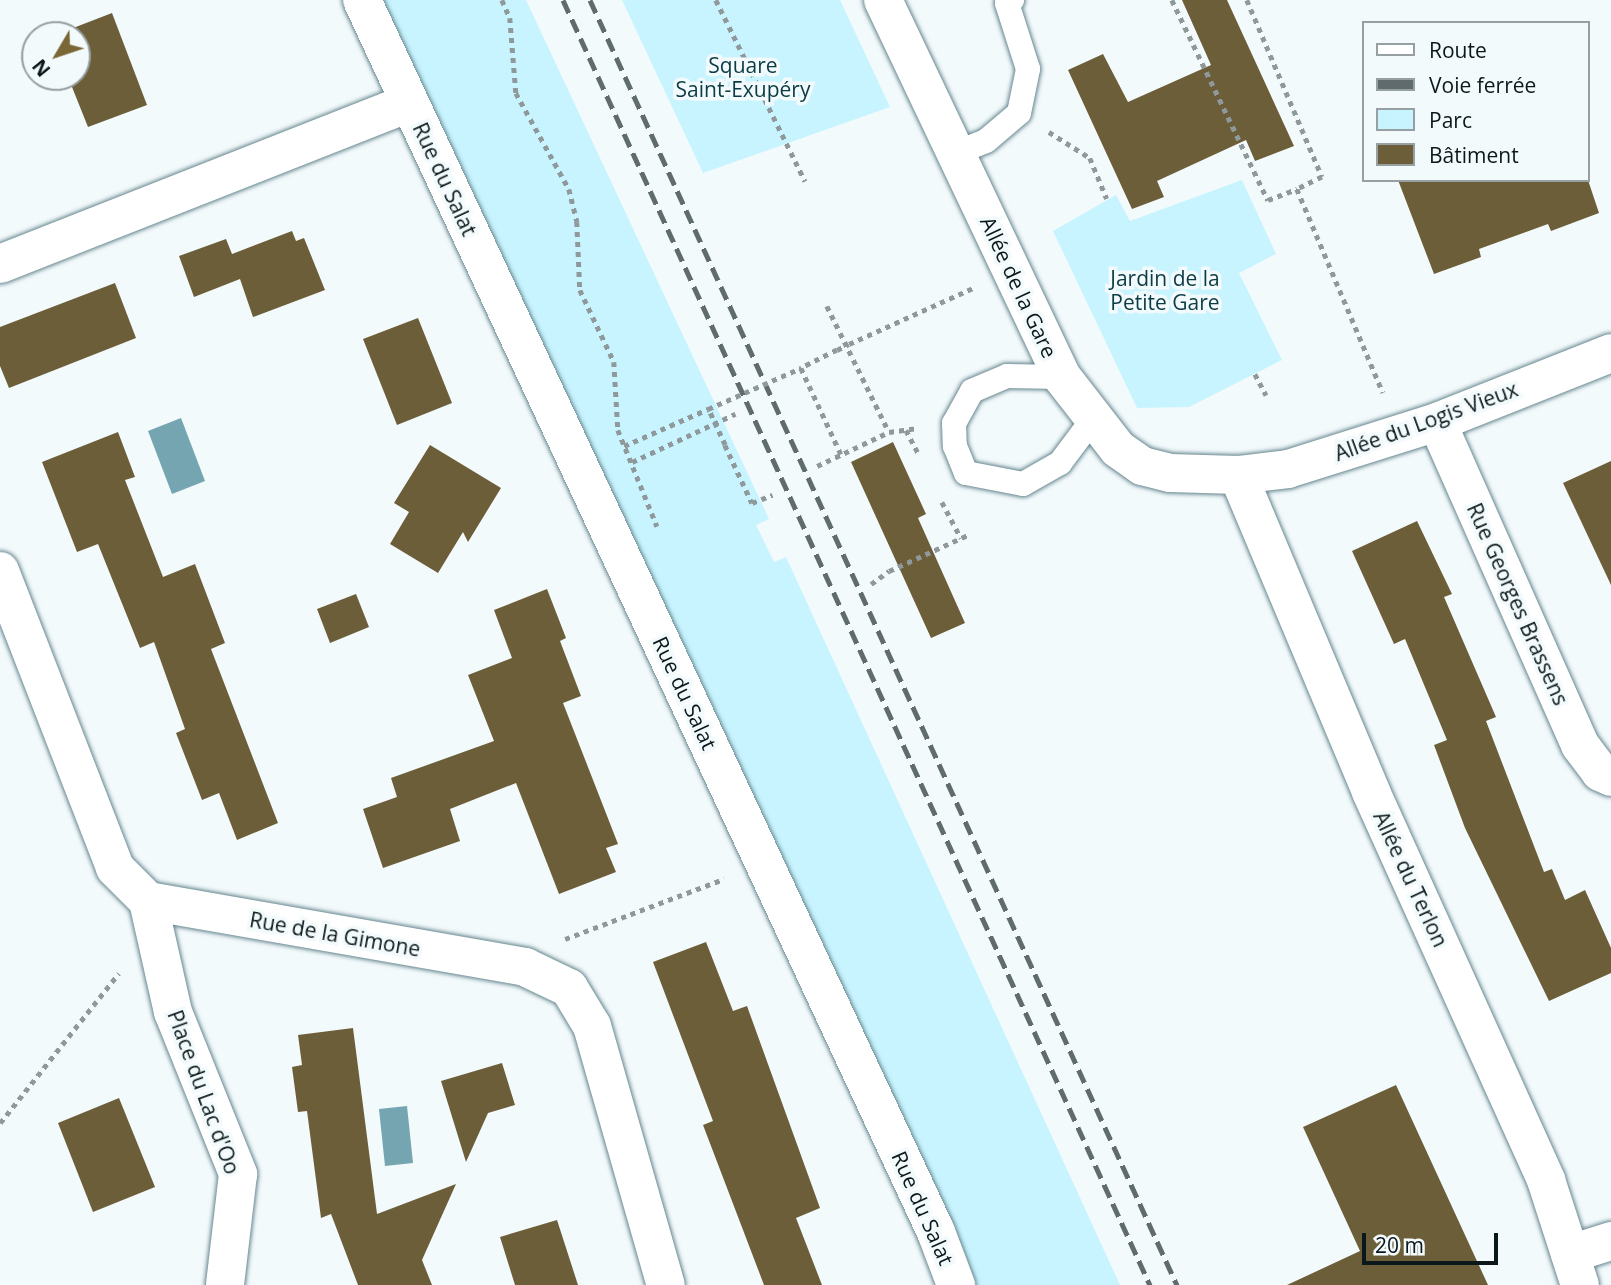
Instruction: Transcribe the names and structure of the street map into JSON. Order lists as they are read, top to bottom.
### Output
{
  "streets": {
    "street": [
      "Rue du Salat",
      "Allée de la Gare",
      "Allée du Logis Vieux",
      "Rue Georges Brassens",
      "Allée du Terlon",
      "Rue de la Gimone",
      "Place du Lac d'Oo"
    ]
  },
  "crossings": [
    ["Allée de la Gare", "Allée du Logis Vieux"],
    ["Allée de la Gare", "Allée du Terlon"],
    ["Allée du Logis Vieux", "Rue Georges Brassens"],
    ["Allée du Logis Vieux", "Allée du Terlon"],
    ["Rue de la Gimone", "Place du Lac d'Oo"]
  ],
  "parks": ["Square Saint-Exupéry", "Jardin de la Petite Gare"],
  "legend": [
    "Route",
    "Voie ferrée",
    "Parc",
    "Bâtiment"
  ],
  "scale_bar": "20 m",
  "north": "bottom left"
}
